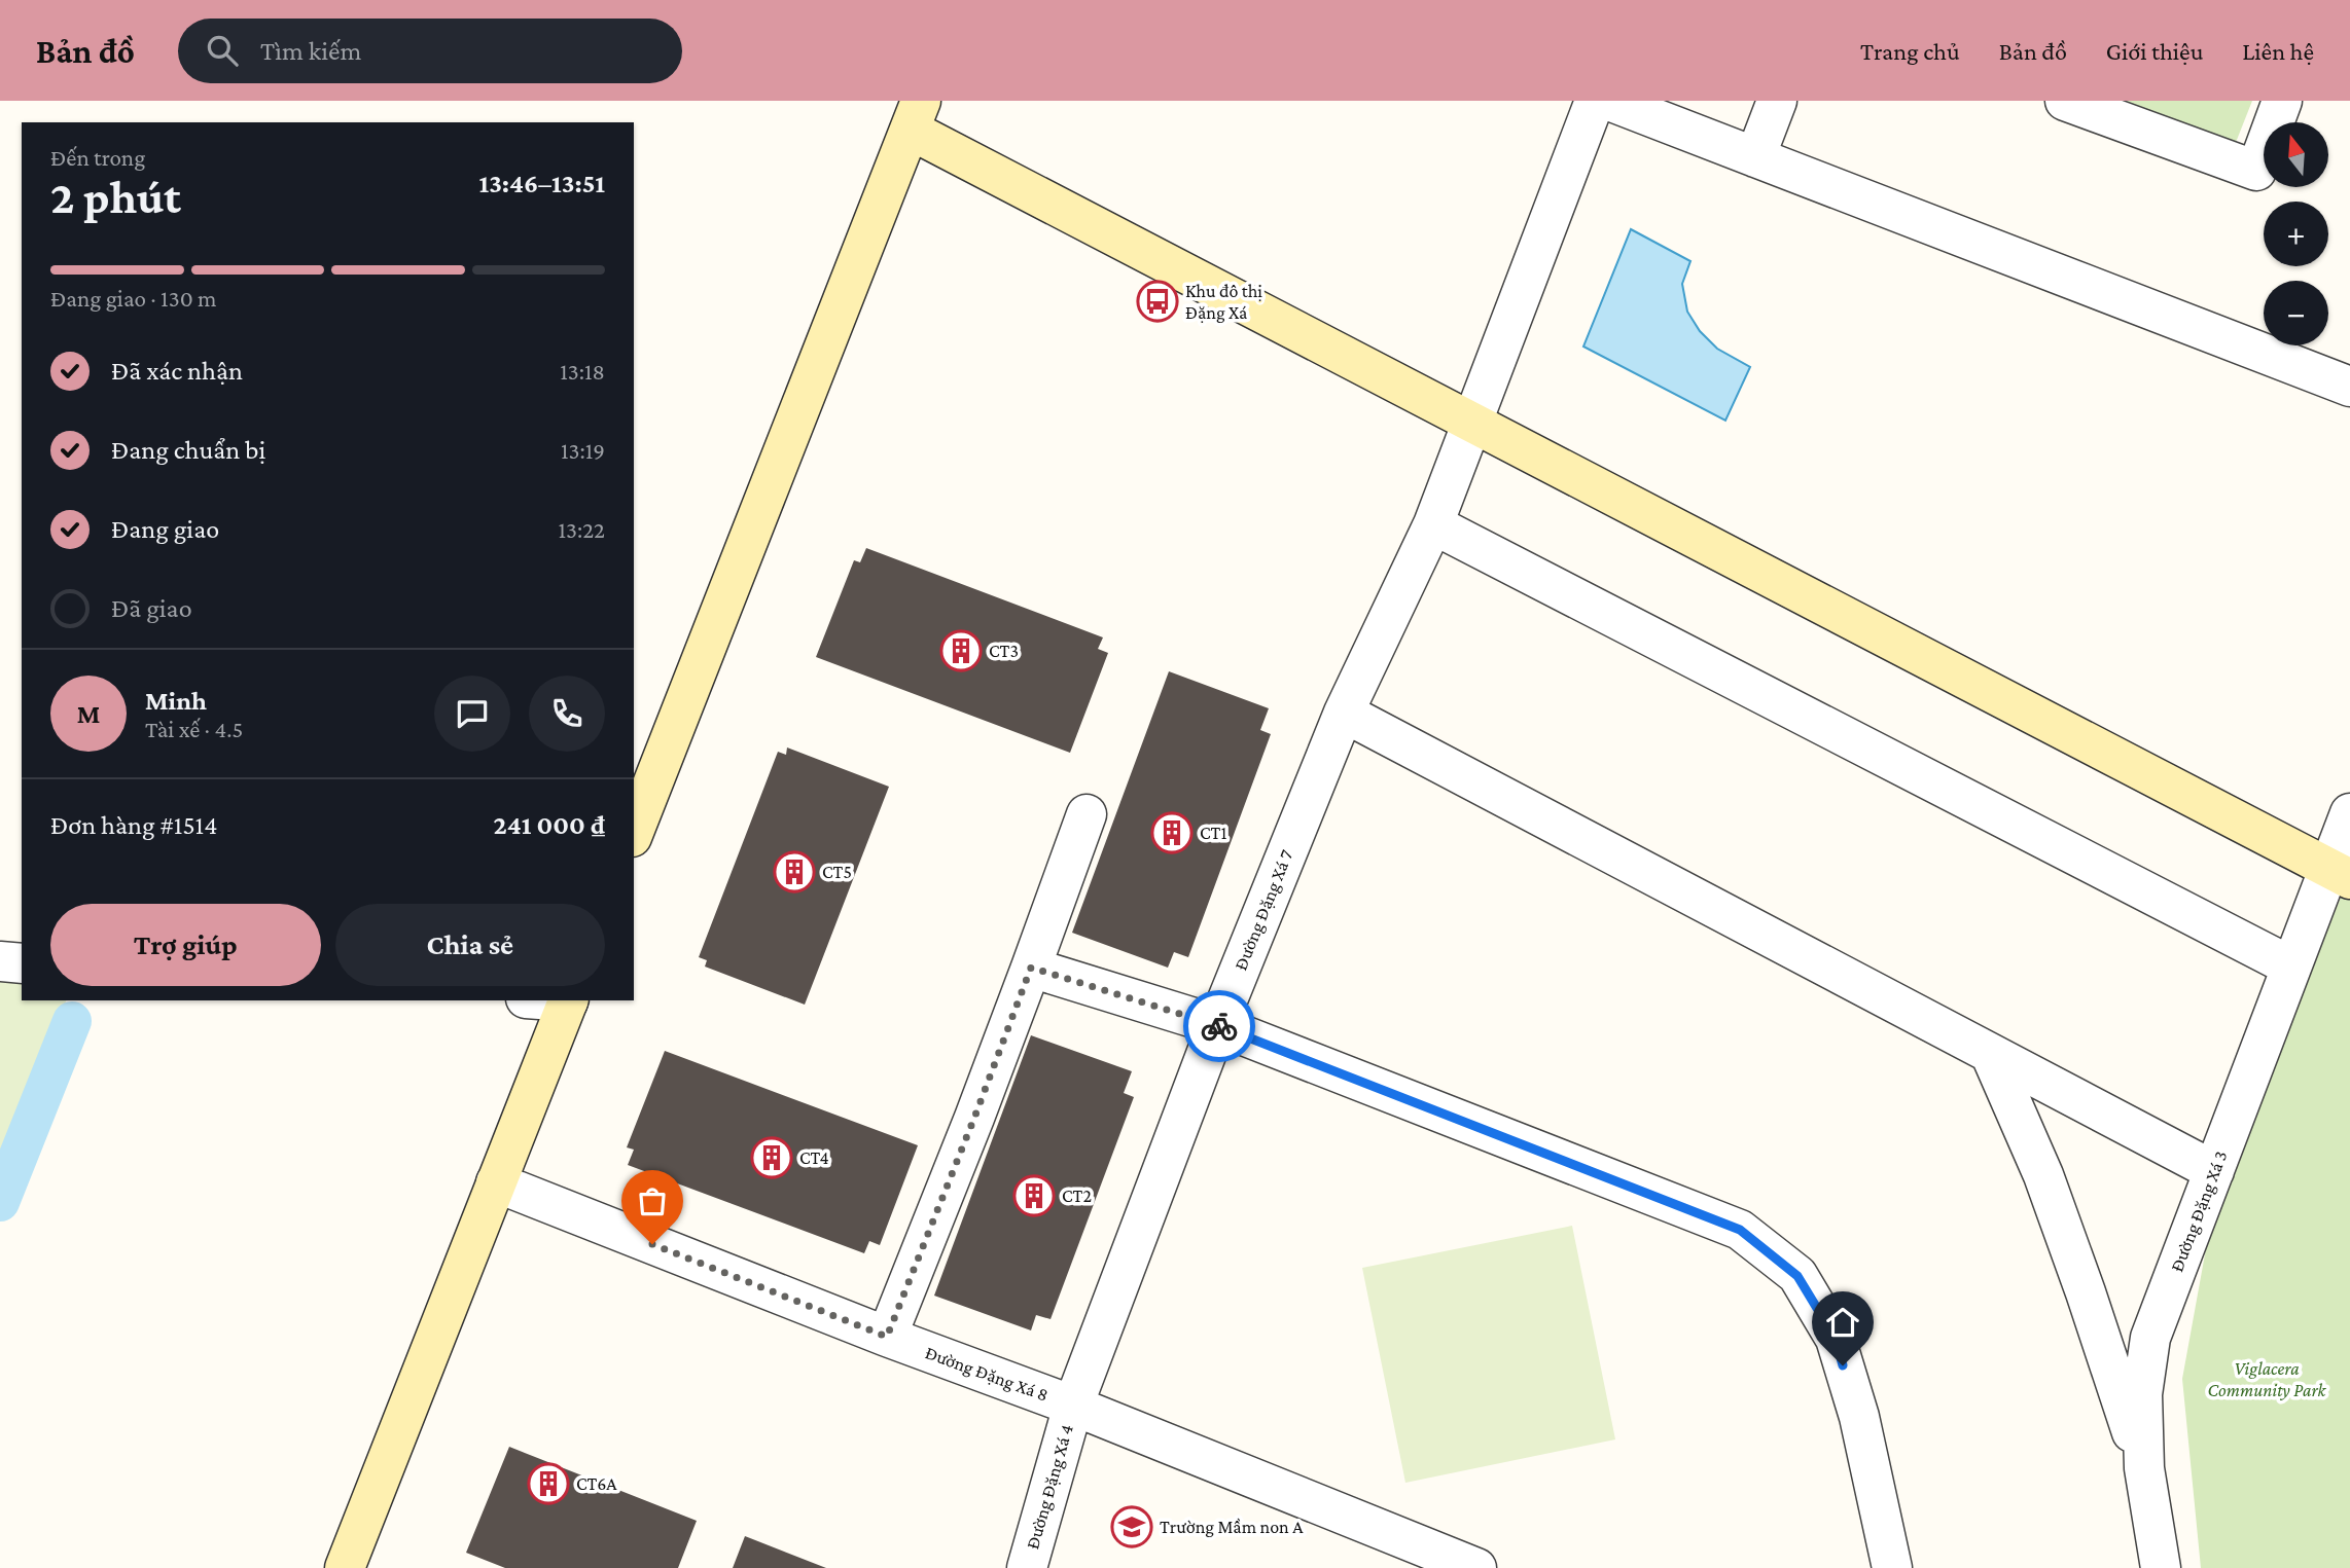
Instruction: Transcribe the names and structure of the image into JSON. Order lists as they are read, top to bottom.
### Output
{
  "streets": {
    "street": [
      "Đường Đặng Xá 7",
      "Đường Đặng Xá 3",
      "Đường Đặng Xá 8",
      "Đường Đặng Xá 4"
    ]
  },
  "crossings": [
    ["Đường Đặng Xá 7", "Đường Đặng Xá 8"],
    ["Đường Đặng Xá 7", "Đường Đặng Xá 4"],
    ["Đường Đặng Xá 8", "Đường Đặng Xá 4"]
  ],
  "parks": ["Viglacera Community Park"],
  "places": {
    "bus stop": ["Khu đô thị Đặng Xá"],
    "building": [
      "CT3",
      "CT1",
      "CT5",
      "CT4",
      "CT2",
      "CT6A"
    ],
    "school or university": ["Trường Mầm non A"]
  },
  "north": "top",
  "page": {
    "header": "Bản đồ",
    "search": "Tìm kiếm",
    "nav": [
      "Trang chủ",
      "Bản đồ",
      "Giới thiệu",
      "Liên hệ"
    ],
    "map_buttons": ["+", "−"],
    "heading": ["2 phút", "Đến trong", "13:46–13:51"],
    "panel": [
      "Minh",
      "Tài xế · 4.5",
      "Đơn hàng #1514",
      "241 000 ₫"
    ],
    "bar": "Đang giao · 130 m",
    "list": [
      ["Đã xác nhận", "13:18"],
      ["Đang chuẩn bị", "13:19"],
      ["Đang giao", "13:22"],
      "Đã giao"
    ],
    "round": "M",
    "buttons": ["Trợ giúp", "Chia sẻ"]
  }
}
